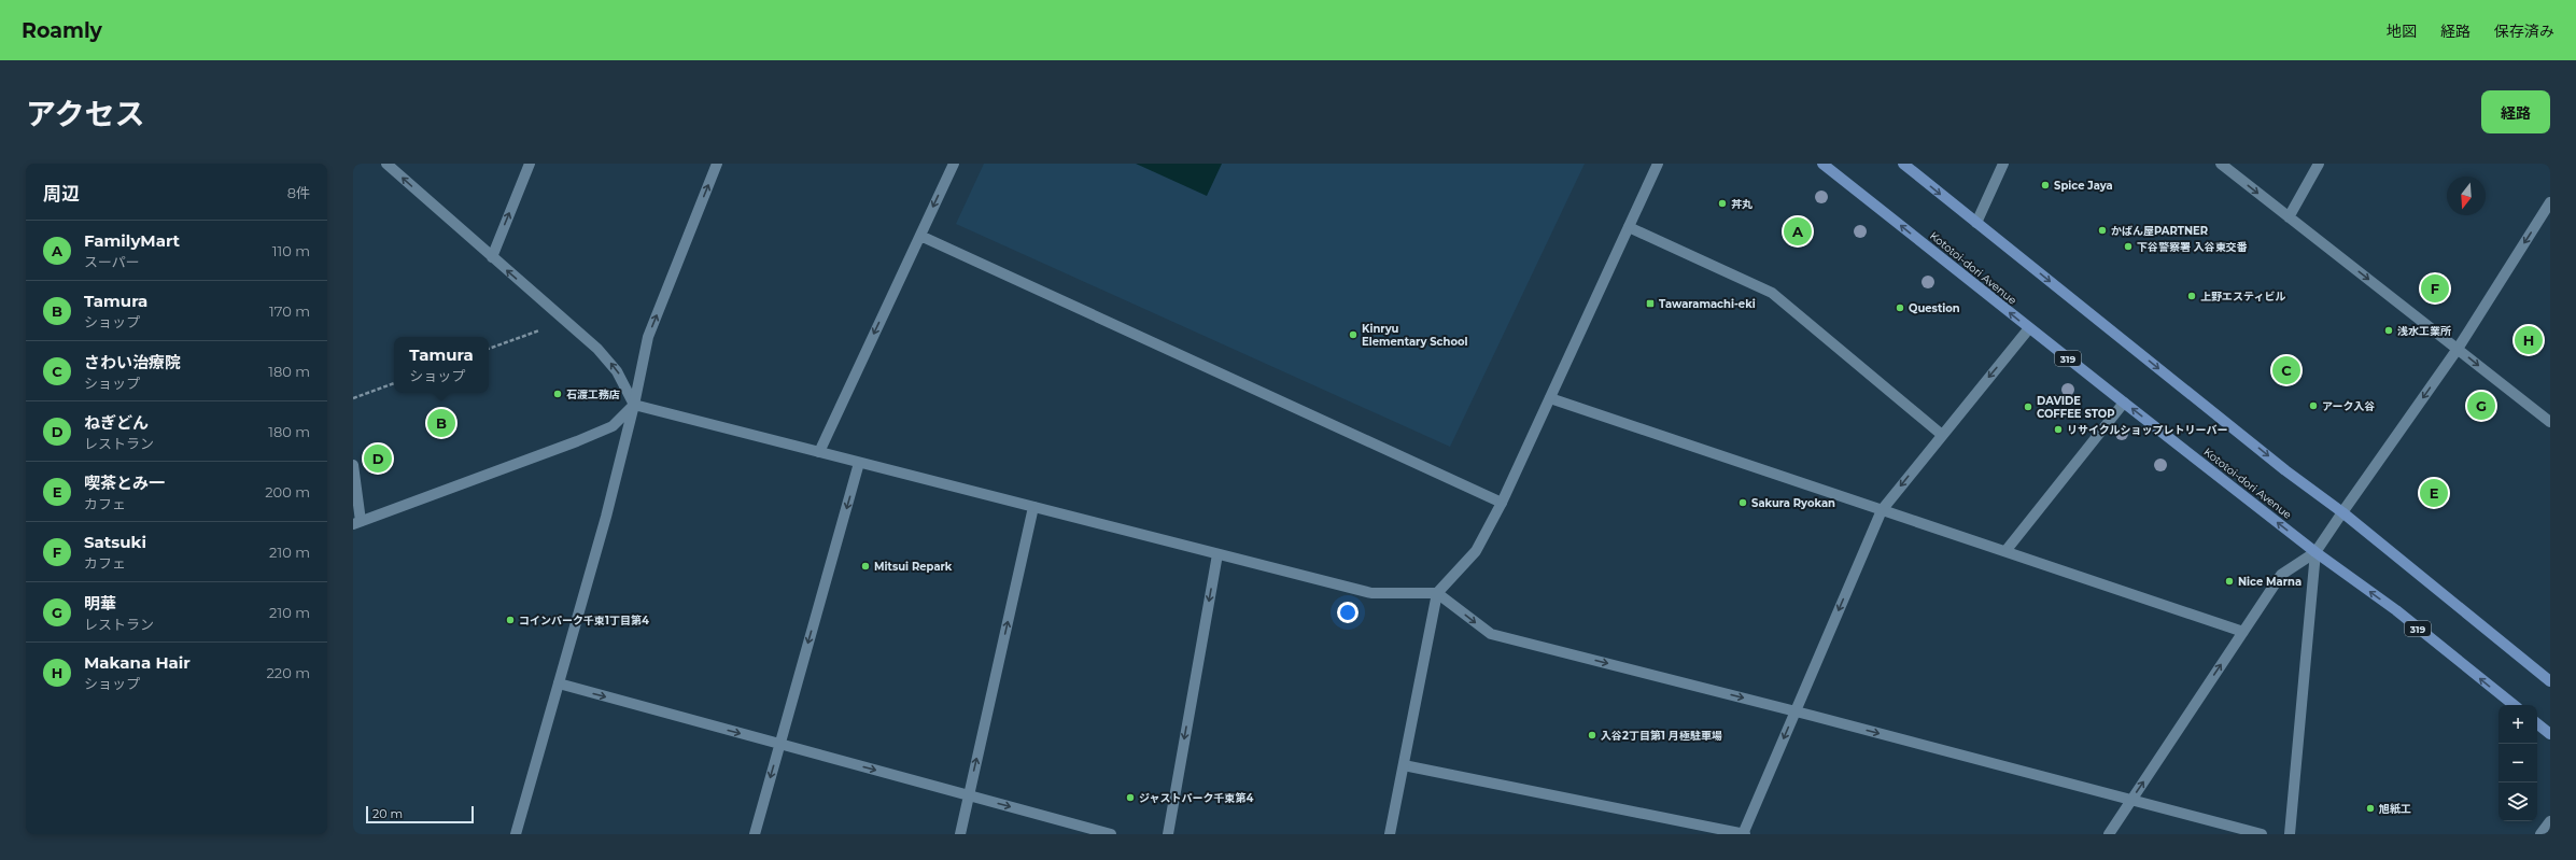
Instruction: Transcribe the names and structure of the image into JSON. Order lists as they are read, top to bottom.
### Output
{
  "streets": {
    "main road": ["Kototoi-dori Avenue", "319"]
  },
  "places": {
    "other": [
      "Spice Jaya",
      "丼丸",
      "かばん屋PARTNER",
      "下谷警察署 入谷東交番",
      "上野エスティビル",
      "Question",
      "浅水工業所",
      "Kinryu Elementary School",
      "石渡工務店",
      "アーク入谷",
      "DAVIDE COFFEE STOP",
      "リサイクルショップレトリーバー",
      "Sakura Ryokan",
      "Mitsui Repark",
      "Nice Marna",
      "コインパーク千束1丁目第4",
      "入谷2丁目第1 月極駐車場",
      "ジャストパーク千束第4",
      "旭紙工"
    ],
    "transit": ["Tawaramachi-eki"]
  },
  "scale_bar": "20 m",
  "north": "bottom",
  "page": {
    "header": "Roamly",
    "nav": ["地図", "経路", "保存済み"],
    "title": "アクセス",
    "buttons": "経路",
    "heading": ["周辺", "8件"],
    "pins": [
      "A",
      "F",
      "H",
      "C",
      "G",
      "B",
      "D",
      "E"
    ],
    "list": [
      {
        "mark": "A",
        "name": "FamilyMart",
        "note": "スーパー",
        "value": "110 m"
      },
      {
        "mark": "B",
        "name": "Tamura",
        "note": "ショップ",
        "value": "170 m"
      },
      {
        "mark": "C",
        "name": "さわい治療院",
        "note": "ショップ",
        "value": "180 m"
      },
      {
        "mark": "D",
        "name": "ねぎどん",
        "note": "レストラン",
        "value": "180 m"
      },
      {
        "mark": "E",
        "name": "喫茶とみ一",
        "note": "カフェ",
        "value": "200 m"
      },
      {
        "mark": "F",
        "name": "Satsuki",
        "note": "カフェ",
        "value": "210 m"
      },
      {
        "mark": "G",
        "name": "明華",
        "note": "レストラン",
        "value": "210 m"
      },
      {
        "mark": "H",
        "name": "Makana Hair",
        "note": "ショップ",
        "value": "220 m"
      }
    ],
    "popup": ["Tamura", "ショップ"],
    "map_buttons": ["+", "−"],
    "scale": "20 m"
  }
}
